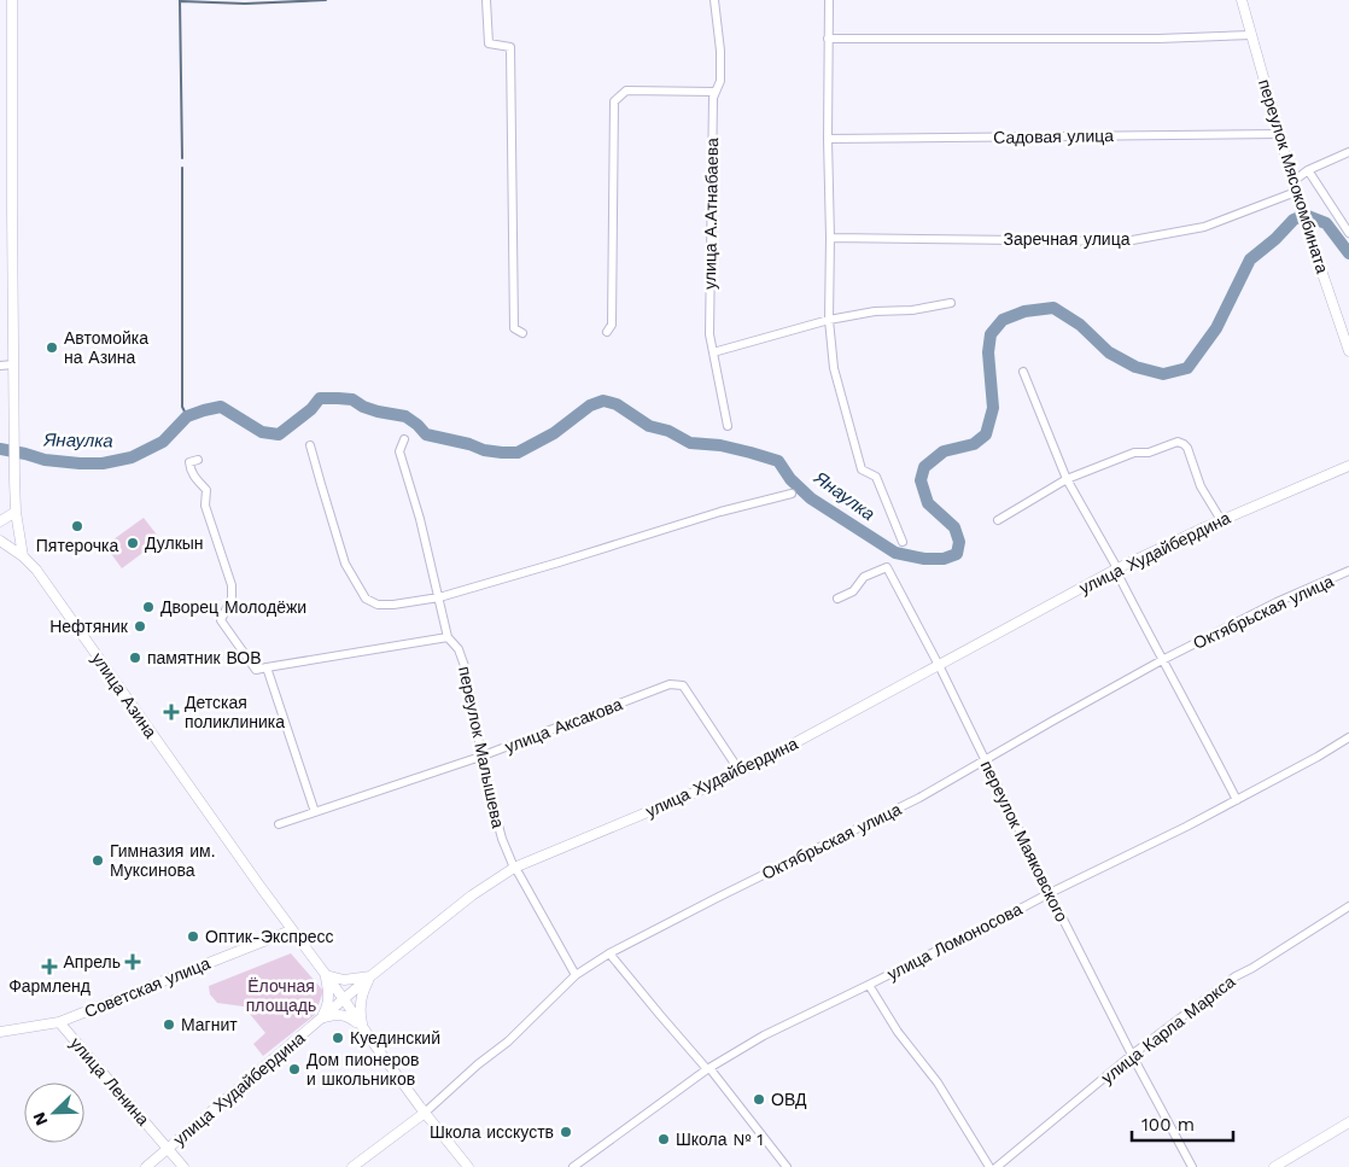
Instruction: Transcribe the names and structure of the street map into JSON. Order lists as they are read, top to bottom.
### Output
{
  "streets": {
    "street": [
      "Садовая улица",
      "переулок Мясокомбината",
      "улица А.Атнабаева",
      "Заречная улица",
      "улица Худайбердина",
      "Октябрьская улица",
      "улица Азина",
      "улица Аксакова",
      "переулок Малышева",
      "переулок Маяковского",
      "улица Ломоносова",
      "Советская улица",
      "улица Карла Маркса",
      "улица Ленина"
    ]
  },
  "crossings": [
    ["Садовая улица", "переулок Мясокомбината"],
    ["переулок Мясокомбината", "Заречная улица"],
    ["улица Худайбердина", "улица Азина"],
    ["улица Худайбердина", "улица Аксакова"],
    ["улица Худайбердина", "переулок Малышева"],
    ["улица Худайбердина", "переулок Маяковского"],
    ["улица Худайбердина", "улица Ленина"],
    ["Октябрьская улица", "улица Азина"],
    ["Октябрьская улица", "переулок Малышева"],
    ["Октябрьская улица", "переулок Маяковского"],
    ["улица Азина", "Советская улица"],
    ["улица Аксакова", "переулок Малышева"],
    ["переулок Маяковского", "улица Ломоносова"],
    ["переулок Маяковского", "улица Карла Маркса"],
    ["Советская улица", "улица Ленина"]
  ],
  "water": ["Янаулка"],
  "parks": ["Ёлочная площадь"],
  "places": {
    "other": [
      "Автомойка на Азина",
      "Пятерочка",
      "Дулкын",
      "Дворец Молодёжи",
      "Нефтяник",
      "памятник ВОВ",
      "Гимназия им. Муксинова",
      "Оптик-Экспресс",
      "Магнит",
      "Куединский",
      "Дом пионеров и школьников",
      "ОВД",
      "Школа исскуств",
      "Школа № 1"
    ],
    "health": ["Детская поликлиника", "Апрель", "Фармленд"]
  },
  "scale_bar": "100 m",
  "north": "bottom left"
}
